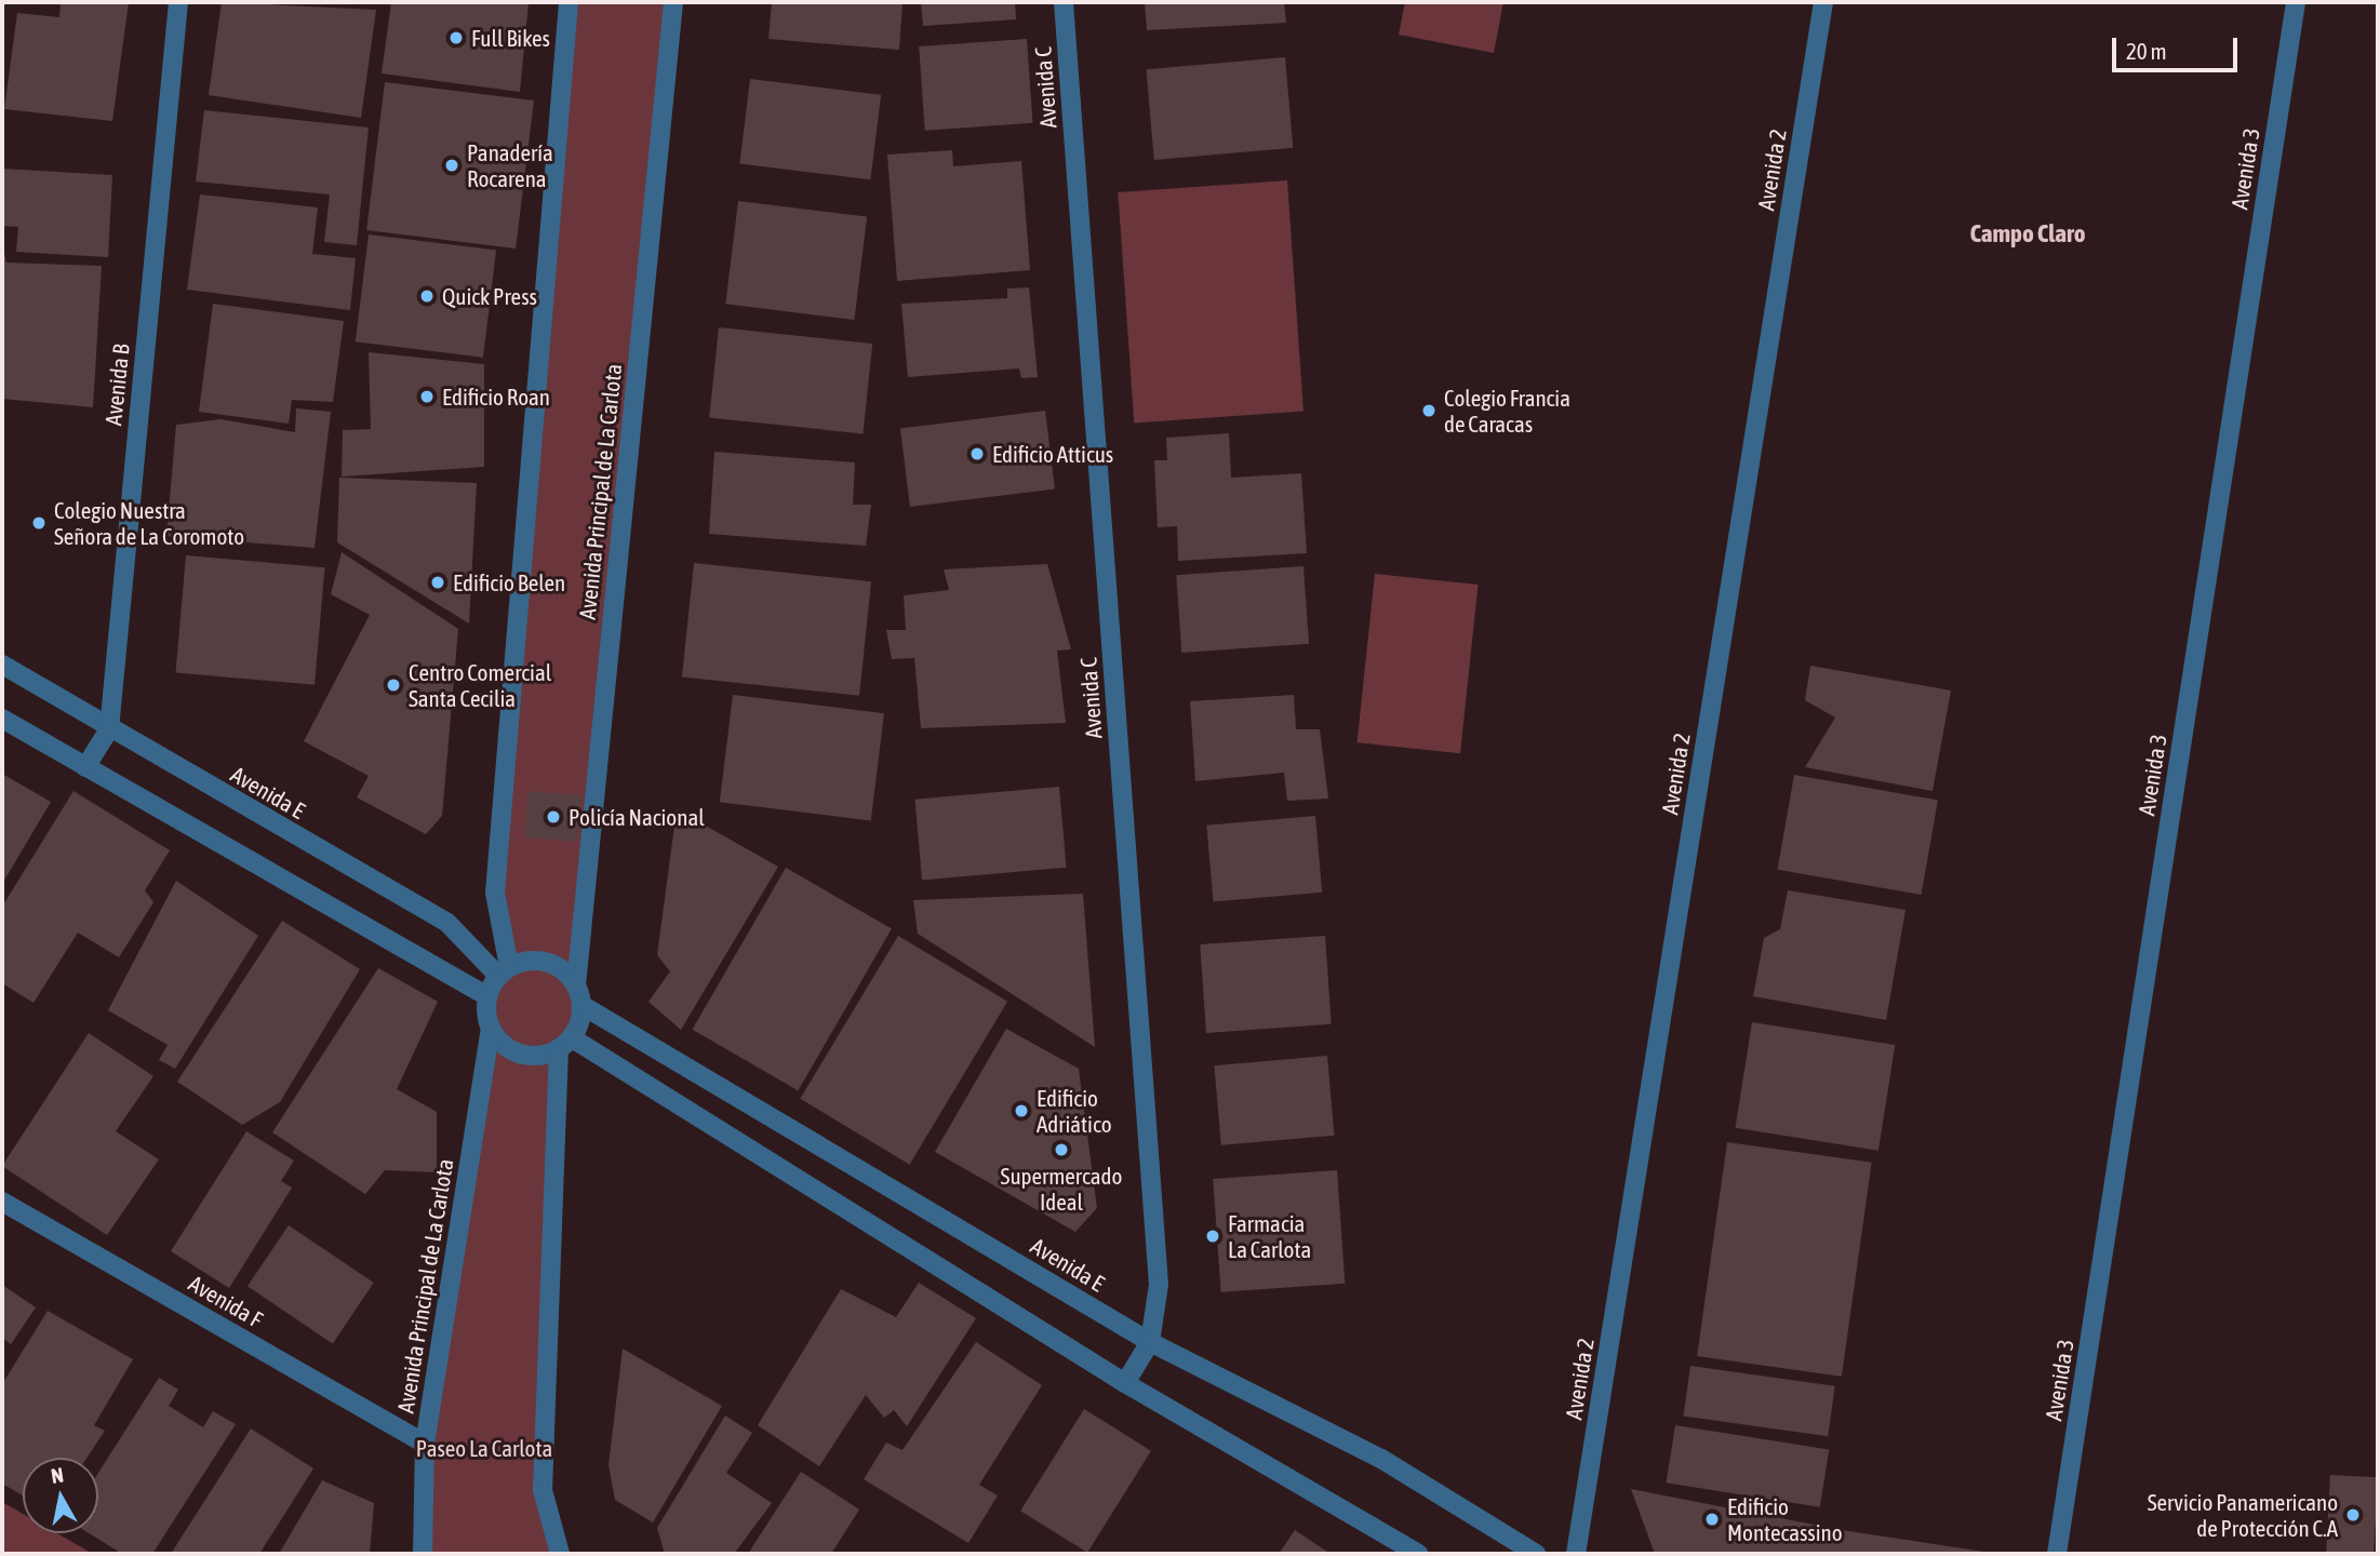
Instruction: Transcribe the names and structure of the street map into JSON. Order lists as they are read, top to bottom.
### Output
{
  "streets": {
    "street": [
      "Avenida C",
      "Avenida 3",
      "Avenida 2",
      "Avenida B",
      "Avenida Principal de La Carlota",
      "Avenida E",
      "Avenida F"
    ]
  },
  "crossings": [
    ["Avenida C", "Avenida E"],
    ["Avenida B", "Avenida E"],
    ["Avenida Principal de La Carlota", "Avenida E"],
    ["Avenida Principal de La Carlota", "Avenida F"]
  ],
  "districts": ["Campo Claro"],
  "parks": ["Paseo La Carlota"],
  "places": [
    "Full Bikes",
    "Panadería Rocarena",
    "Quick Press",
    "Edificio Roan",
    "Colegio Francia de Caracas",
    "Edificio Atticus",
    "Colegio Nuestra Señora de La Coromoto",
    "Edificio Belen",
    "Centro Comercial Santa Cecilia",
    "Policía Nacional",
    "Edificio Adriático",
    "Supermercado Ideal",
    "Farmacia La Carlota",
    "Servicio Panamericano de Protección C.A",
    "Edificio Montecassino"
  ],
  "scale_bar": "20 m",
  "north": "top"
}
